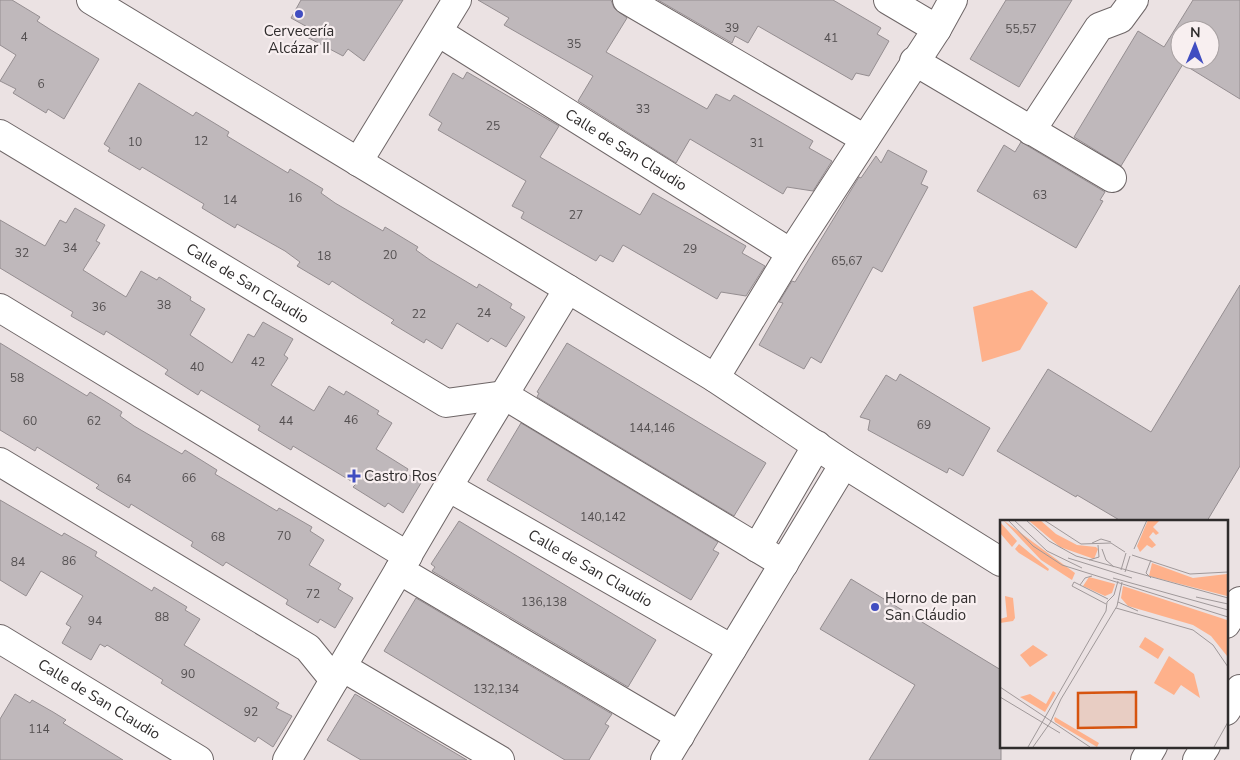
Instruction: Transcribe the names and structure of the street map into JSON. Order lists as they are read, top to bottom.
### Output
{
  "streets": {
    "street": ["Calle de San Claudio"]
  },
  "places": {
    "other": ["Cervecería Alcázar II", "Horno de pan San Cláudio"],
    "health": ["Castro Ros"]
  },
  "house_numbers": [
    "39",
    "55,57",
    "4",
    "41",
    "35",
    "6",
    "33",
    "25",
    "12",
    "10",
    "31",
    "63",
    "16",
    "14",
    "27",
    "34",
    "29",
    "32",
    "20",
    "18",
    "65,67",
    "38",
    "36",
    "24",
    "22",
    "42",
    "40",
    "58",
    "46",
    "60",
    "62",
    "44",
    "69",
    "144,146",
    "66",
    "64",
    "140,142",
    "70",
    "68",
    "86",
    "84",
    "72",
    "136,138",
    "88",
    "94",
    "90",
    "132,134",
    "92",
    "114"
  ],
  "north": "top"
}
